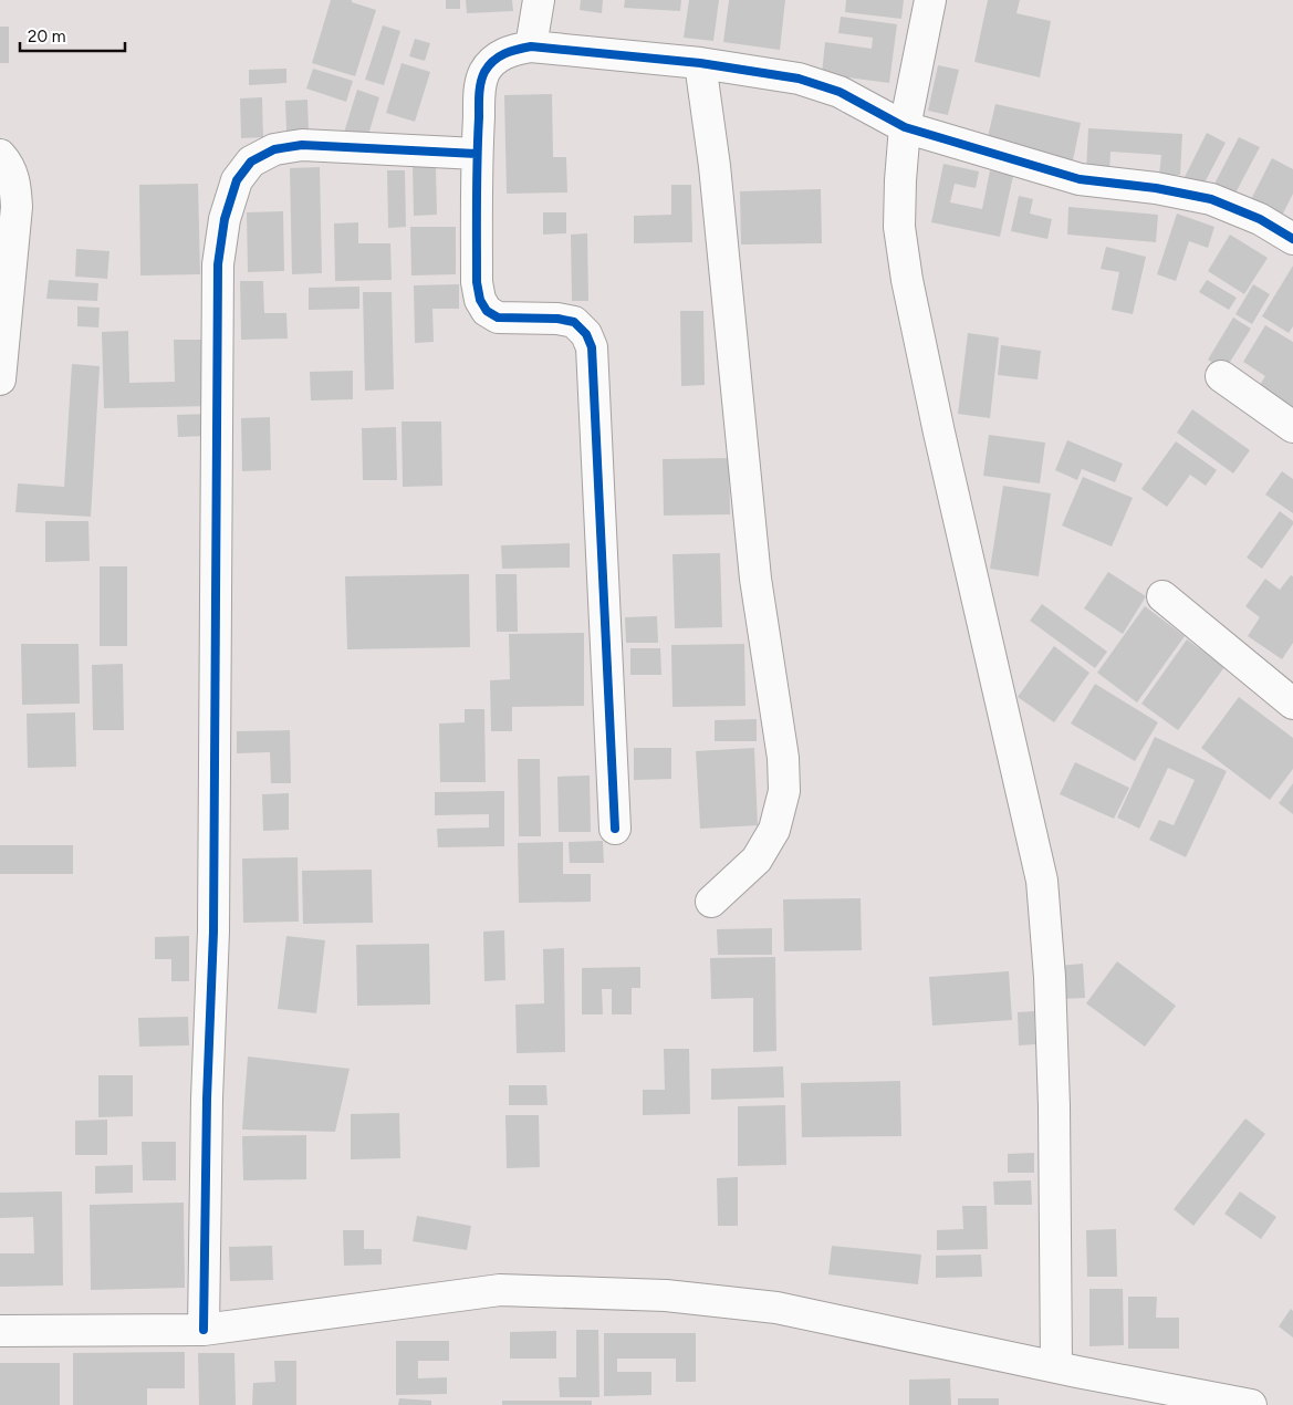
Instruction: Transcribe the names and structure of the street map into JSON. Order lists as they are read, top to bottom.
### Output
{
  "scale_bar": "20 m"
}
